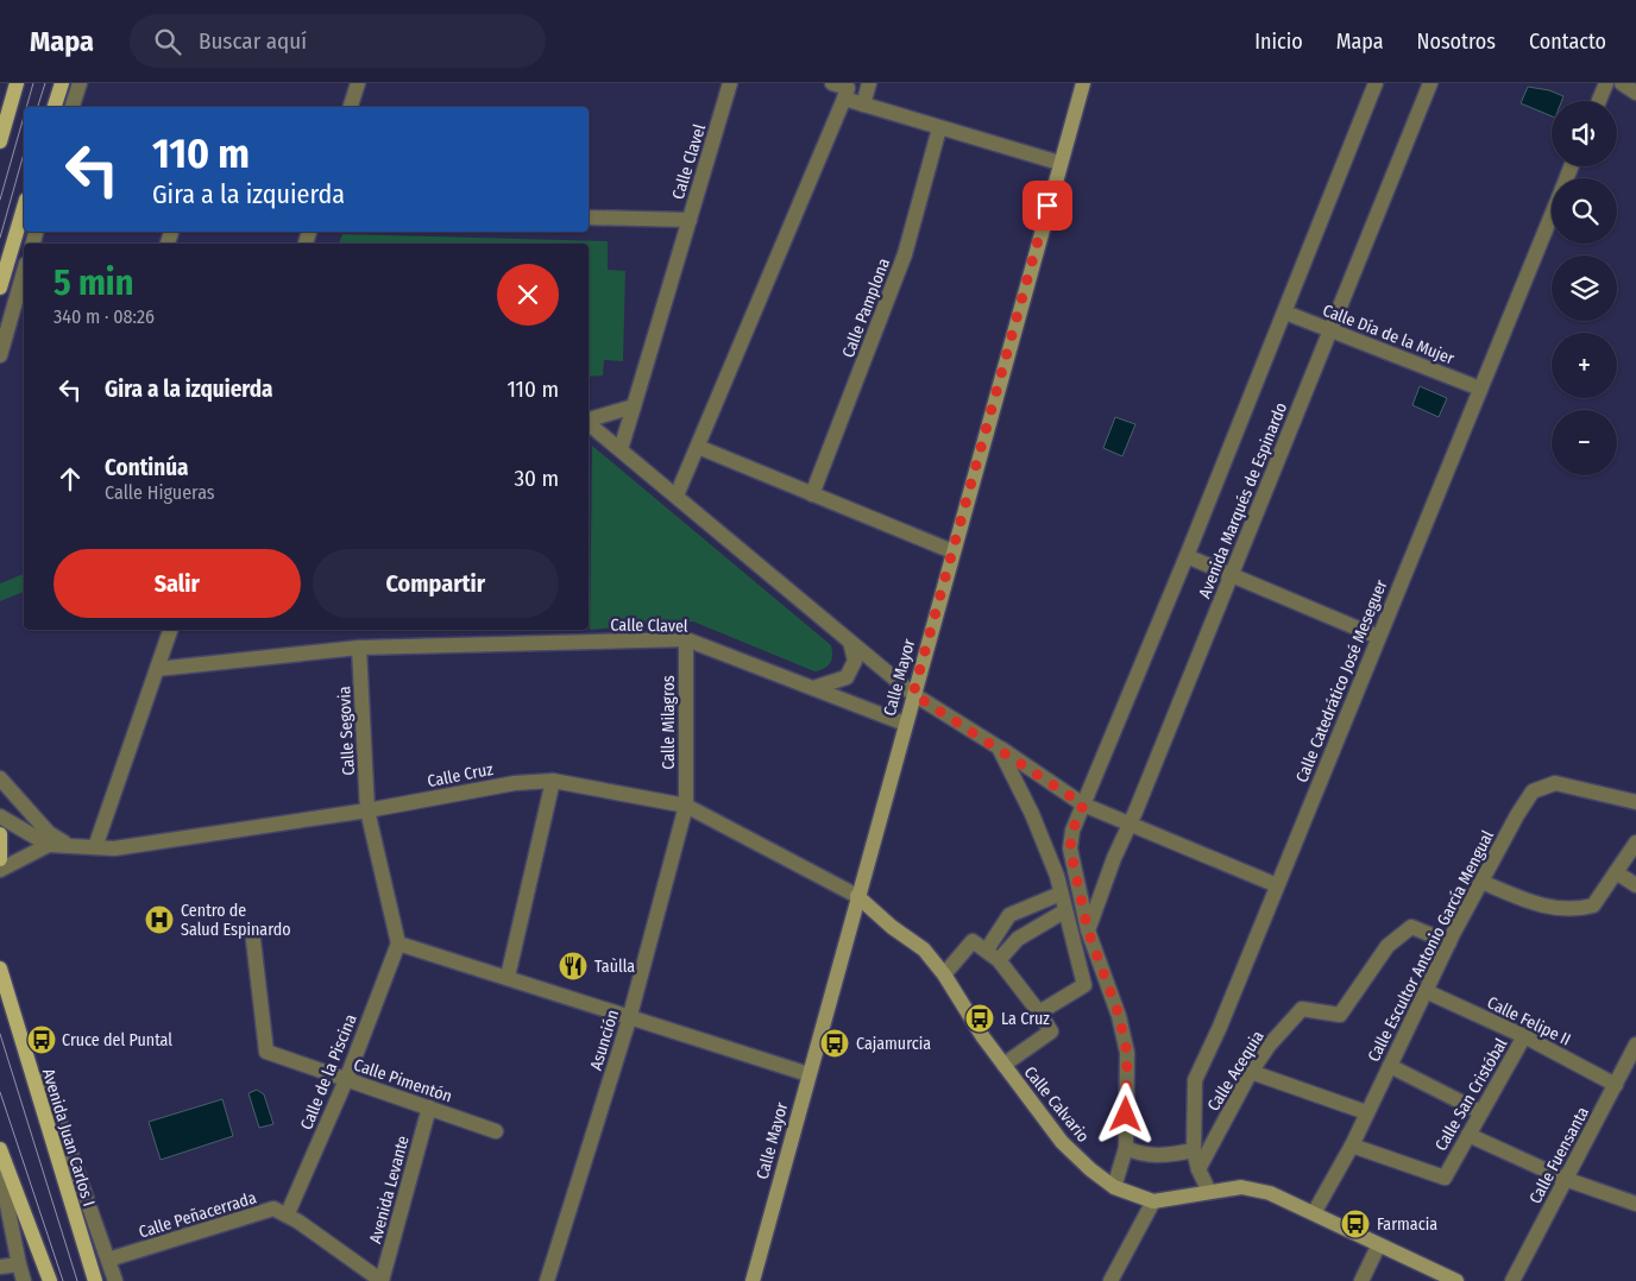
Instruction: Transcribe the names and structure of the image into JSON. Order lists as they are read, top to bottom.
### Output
{
  "streets": {
    "main road": ["Calle Mayor", "Calle Calvario", "Avenida Juan Carlos I"],
    "street": [
      "Calle Clavel",
      "Calle Pamplona",
      "Calle Día de la Mujer",
      "Avenida Marqués de Espinardo",
      "Calle Catedrático José Meseguer",
      "Calle Milagros",
      "Calle Segovia",
      "Calle Cruz",
      "Calle Escultor Antonio García Mengual",
      "Calle Felipe II",
      "Asunción",
      "Calle Acequia",
      "Calle de la Piscina",
      "Calle Pimentón",
      "Calle San Cristóbal",
      "Calle Fuensanta",
      "Avenida Levante",
      "Calle Peñacerrada"
    ]
  },
  "crossings": [
    ["Calle Clavel", "Calle Mayor"],
    ["Calle Clavel", "Calle Milagros"],
    ["Calle Clavel", "Calle Segovia"],
    ["Calle Día de la Mujer", "Avenida Marqués de Espinardo"],
    ["Calle Día de la Mujer", "Calle Catedrático José Meseguer"],
    ["Avenida Marqués de Espinardo", "Calle Calvario"],
    ["Calle Mayor", "Calle Cruz"],
    ["Calle Mayor", "Calle Calvario"],
    ["Calle Catedrático José Meseguer", "Calle Acequia"],
    ["Calle Catedrático José Meseguer", "Calle Calvario"],
    ["Calle Milagros", "Calle Cruz"],
    ["Calle Milagros", "Asunción"],
    ["Calle Segovia", "Calle Cruz"],
    ["Calle Segovia", "Calle de la Piscina"],
    ["Calle Cruz", "Asunción"],
    ["Calle Cruz", "Calle Calvario"],
    ["Calle Escultor Antonio García Mengual", "Calle Felipe II"],
    ["Calle Escultor Antonio García Mengual", "Calle Acequia"],
    ["Calle Escultor Antonio García Mengual", "Calle San Cristóbal"],
    ["Calle Escultor Antonio García Mengual", "Calle Calvario"],
    ["Calle Felipe II", "Calle San Cristóbal"],
    ["Calle Felipe II", "Calle Fuensanta"],
    ["Calle de la Piscina", "Calle Pimentón"],
    ["Calle de la Piscina", "Calle Peñacerrada"],
    ["Calle Pimentón", "Avenida Levante"]
  ],
  "places": {
    "hospital": ["Centro de Salud Espinardo"],
    "restaurant": ["Taùlla"],
    "bus stop": [
      "La Cruz",
      "Cruce del Puntal",
      "Cajamurcia",
      "Farmacia"
    ]
  },
  "page": {
    "header": "Mapa",
    "search": "Buscar aquí",
    "nav": [
      "Inicio",
      "Mapa",
      "Nosotros",
      "Contacto"
    ],
    "map_buttons": ["+", "−"],
    "turn": ["110 m", "Gira a la izquierda"],
    "heading": ["5 min", "340 m · 08:26"],
    "list": [
      {
        "name": "Gira a la izquierda",
        "value": "110 m"
      },
      {
        "name": "Continúa",
        "note": "Calle Higueras",
        "value": "30 m"
      }
    ],
    "buttons": ["Salir", "Compartir"]
  }
}
